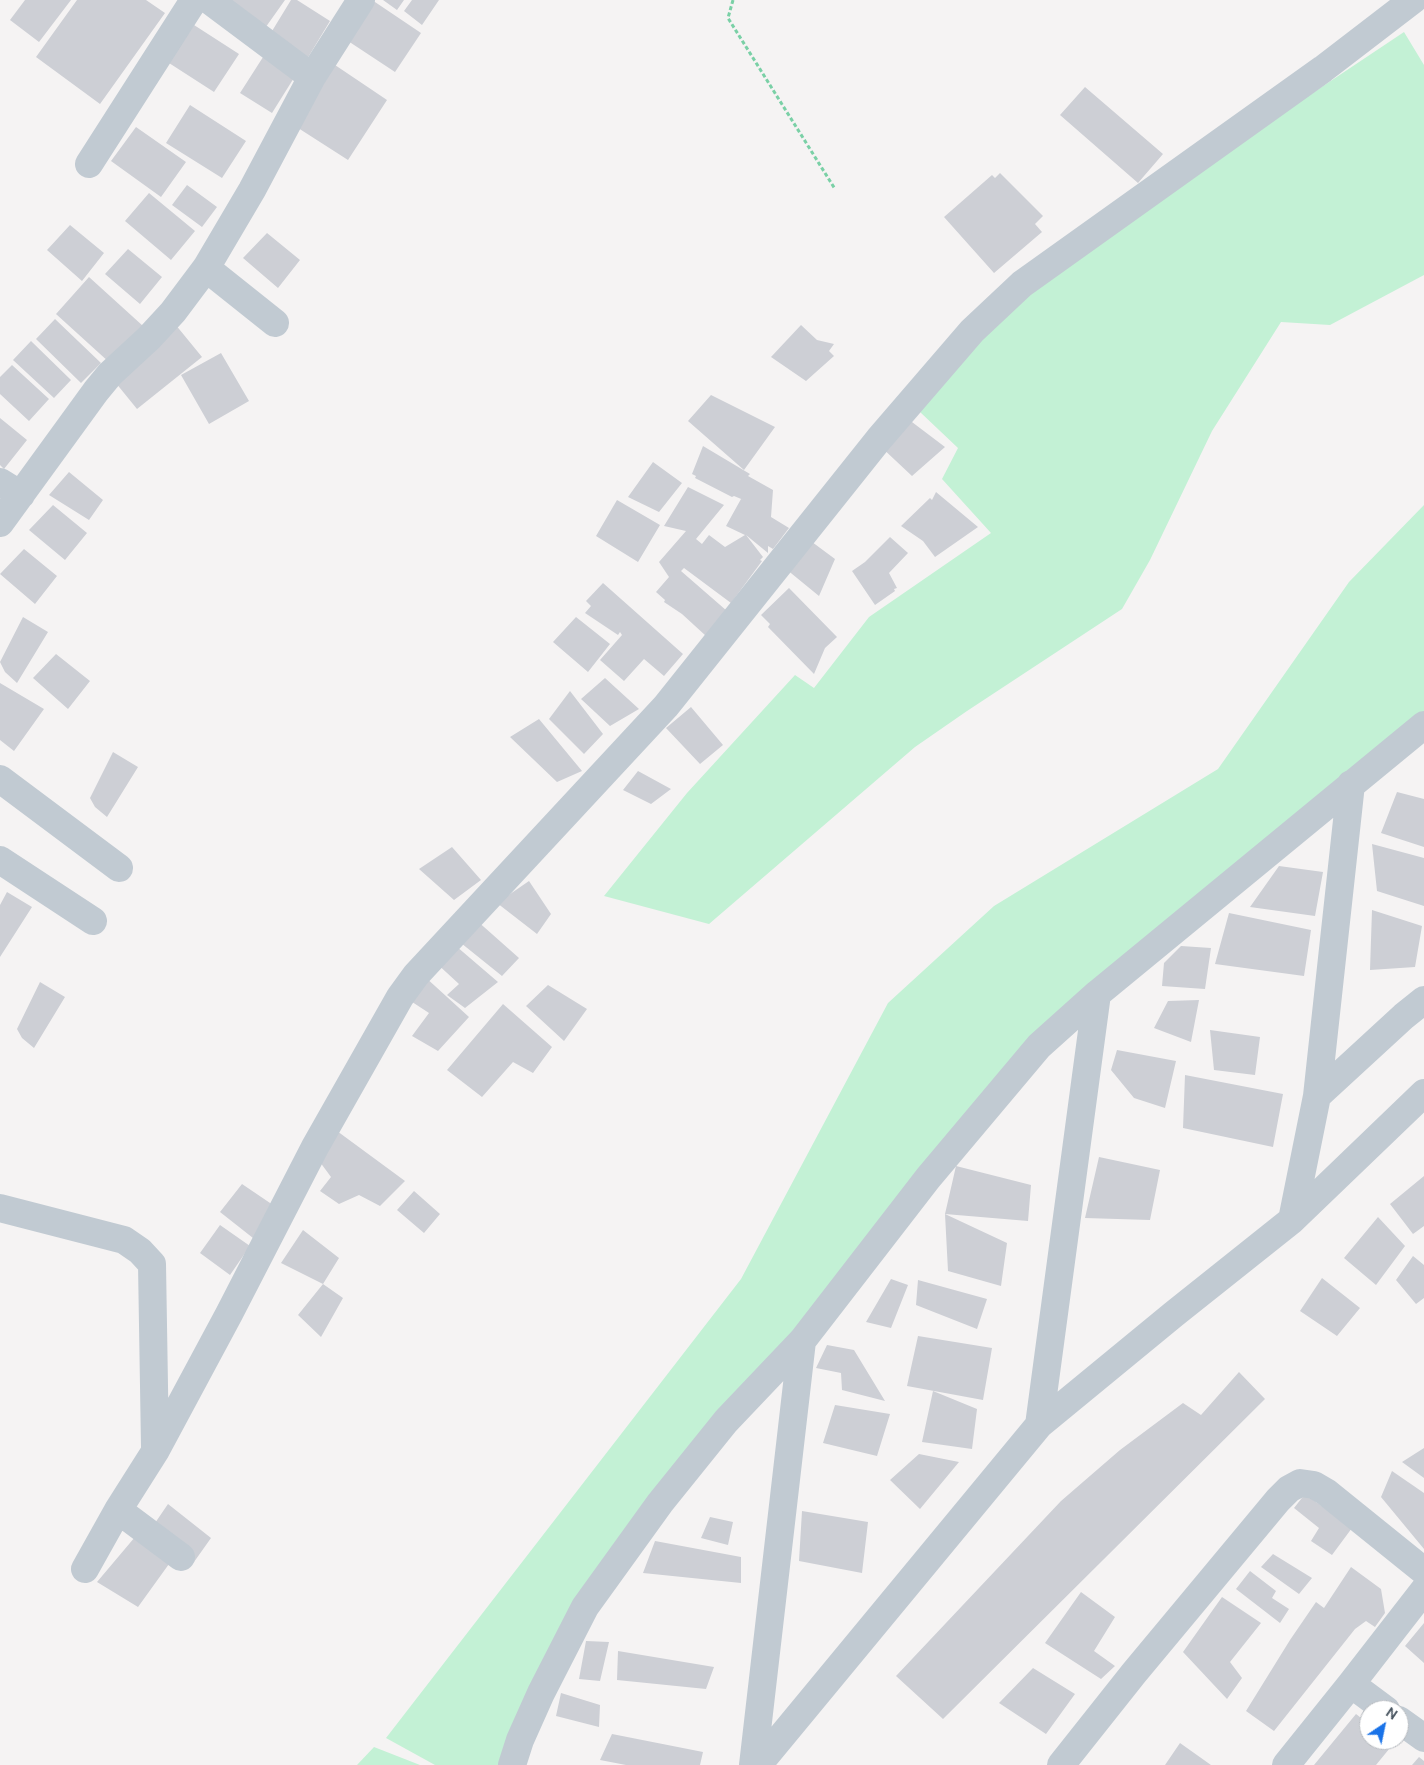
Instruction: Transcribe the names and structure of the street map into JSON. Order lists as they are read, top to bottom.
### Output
{
  "north": "top right"
}
